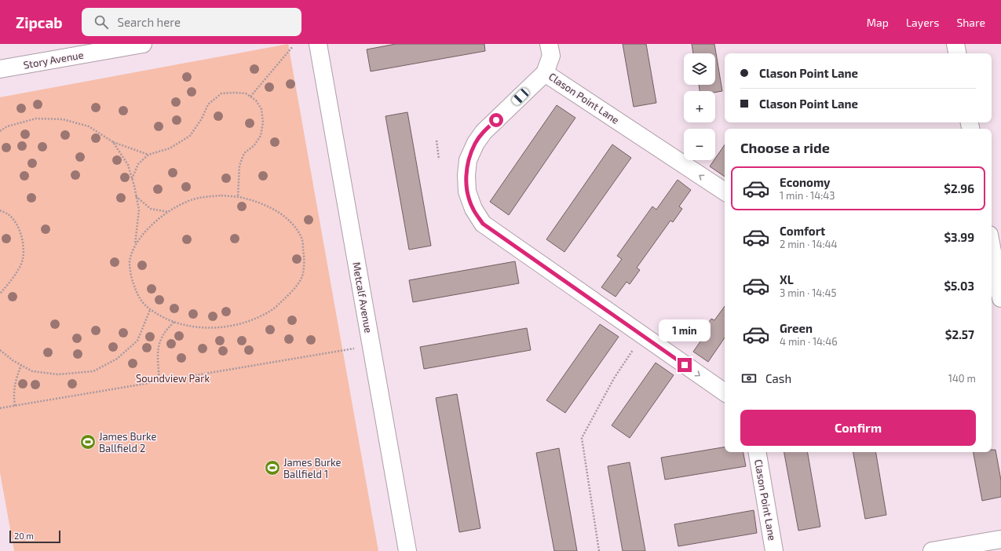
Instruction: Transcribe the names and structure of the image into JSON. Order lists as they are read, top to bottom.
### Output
{
  "streets": {
    "street": ["Story Avenue", "Clason Point Lane", "Metcalf Avenue"]
  },
  "parks": ["Soundview Park"],
  "places": {
    "sports": ["James Burke Ballfield 2", "James Burke Ballfield 1"]
  },
  "scale_bar": "20 m",
  "page": {
    "header": "Zipcab",
    "search": "Search here",
    "nav": ["Map", "Layers", "Share"],
    "map_buttons": ["+", "−"],
    "banner": ["Clason Point Lane", "Clason Point Lane"],
    "heading": "Choose a ride",
    "list": [
      {
        "name": "Economy",
        "note": "1 min · 14:43",
        "value": "$2.96"
      },
      {
        "name": "Comfort",
        "note": "2 min · 14:44",
        "value": "$3.99"
      },
      {
        "name": "XL",
        "note": "3 min · 14:45",
        "value": "$5.03"
      },
      {
        "name": "Green",
        "note": "4 min · 14:46",
        "value": "$2.57"
      }
    ],
    "bubble": "1 min",
    "pay": ["Cash", "140 m"],
    "buttons": "Confirm",
    "scale": "20 m"
  }
}
